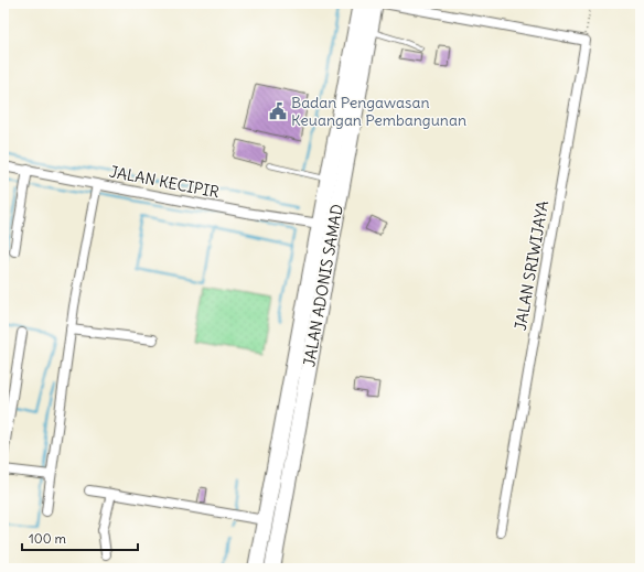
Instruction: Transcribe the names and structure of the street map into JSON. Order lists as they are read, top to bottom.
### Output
{
  "streets": {
    "highway": ["JALAN ADONIS SAMAD"],
    "street": ["JALAN KECIPIR", "JALAN SRIWIJAYA"]
  },
  "places": {
    "public building": ["Badan Pengawasan Keuangan Pembangunan"]
  },
  "scale_bar": "100 m"
}
